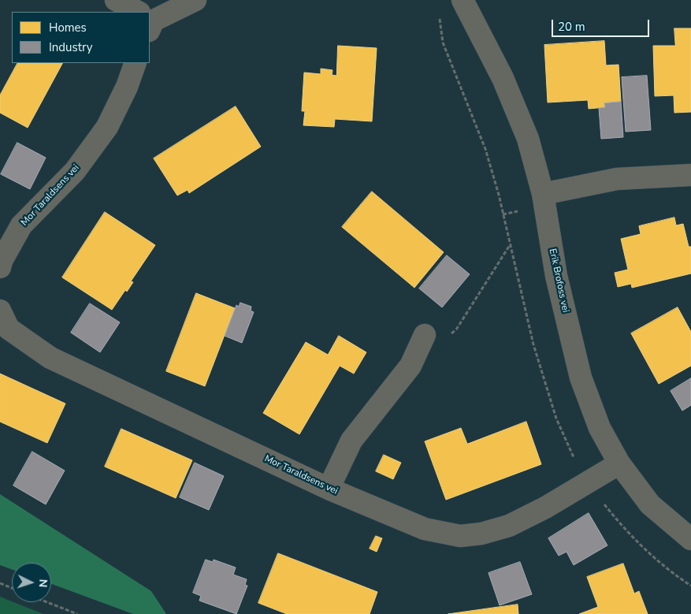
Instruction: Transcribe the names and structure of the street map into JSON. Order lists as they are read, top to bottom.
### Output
{
  "streets": {
    "street": ["Mor Taraldsens vei", "Erik Brofoss vei"]
  },
  "crossings": [
    ["Mor Taraldsens vei", "Erik Brofoss vei"]
  ],
  "legend": ["Homes", "Industry"],
  "scale_bar": "20 m",
  "north": "right"
}
